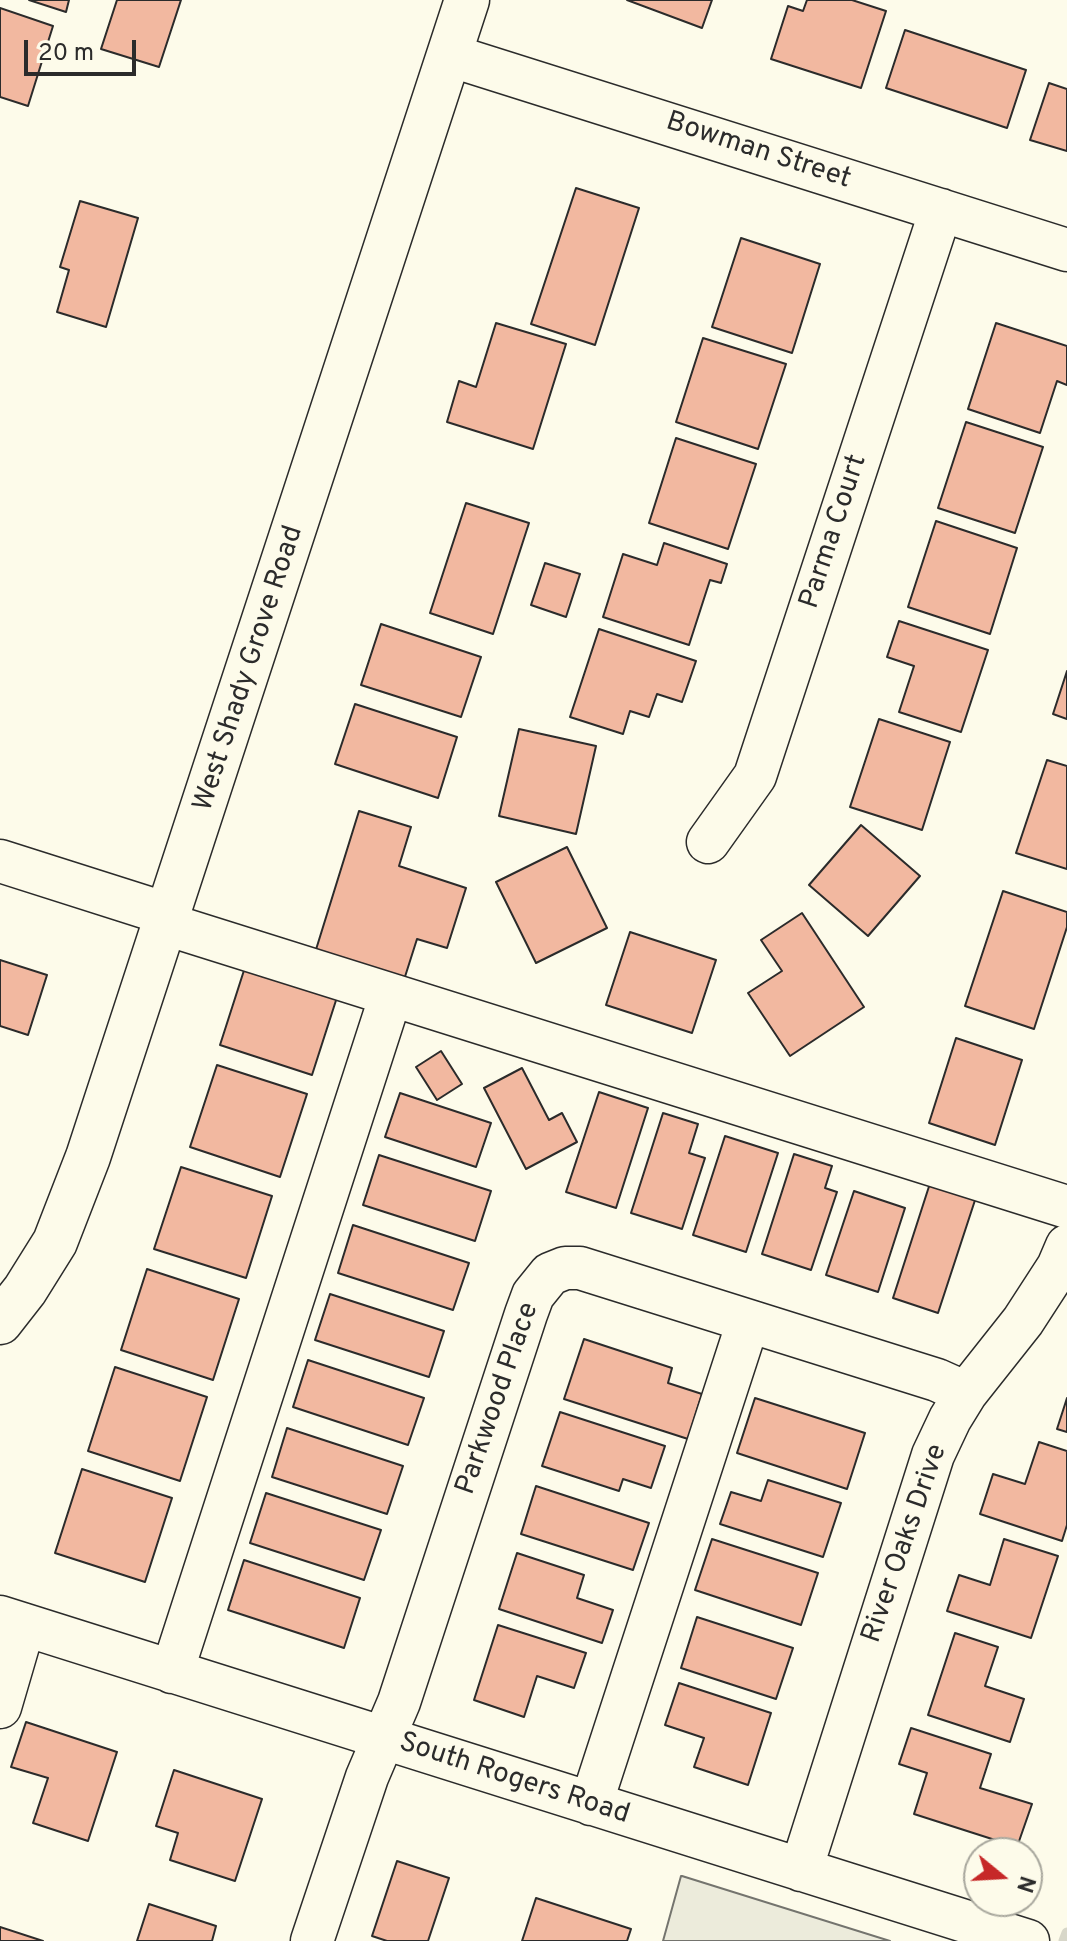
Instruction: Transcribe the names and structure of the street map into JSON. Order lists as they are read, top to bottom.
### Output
{
  "streets": {
    "main road": ["West Shady Grove Road"],
    "street": [
      "Bowman Street",
      "Parma Court",
      "Parkwood Place",
      "River Oaks Drive",
      "South Rogers Road"
    ]
  },
  "crossings": [
    ["Bowman Street", "Parma Court"],
    ["Bowman Street", "West Shady Grove Road"],
    ["Parkwood Place", "River Oaks Drive"],
    ["Parkwood Place", "South Rogers Road"],
    ["River Oaks Drive", "South Rogers Road"]
  ],
  "scale_bar": "20 m",
  "north": "right"
}
